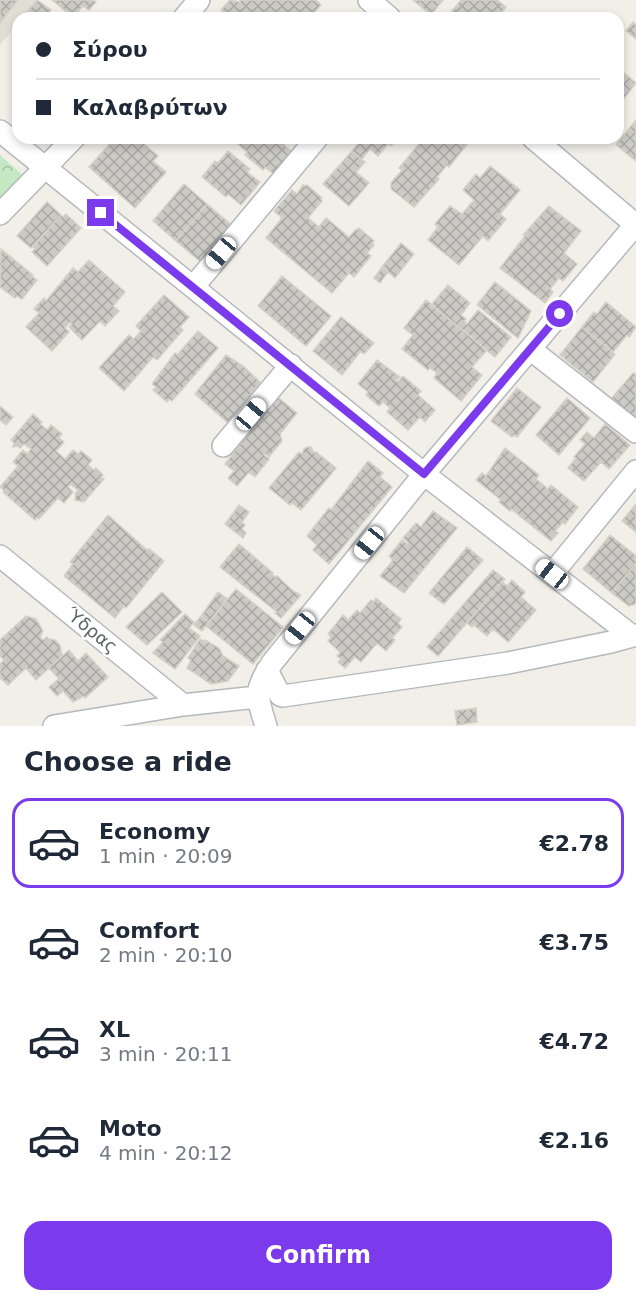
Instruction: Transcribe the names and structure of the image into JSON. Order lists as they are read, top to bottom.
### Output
{
  "streets": {
    "street": ["Ύδρας"]
  },
  "page": {
    "banner": ["Σύρου", "Καλαβρύτων"],
    "heading": "Choose a ride",
    "list": [
      {
        "name": "Economy",
        "note": "1 min · 20:09",
        "value": "€2.78"
      },
      {
        "name": "Comfort",
        "note": "2 min · 20:10",
        "value": "€3.75"
      },
      {
        "name": "XL",
        "note": "3 min · 20:11",
        "value": "€4.72"
      },
      {
        "name": "Moto",
        "note": "4 min · 20:12",
        "value": "€2.16"
      }
    ],
    "buttons": "Confirm"
  }
}
